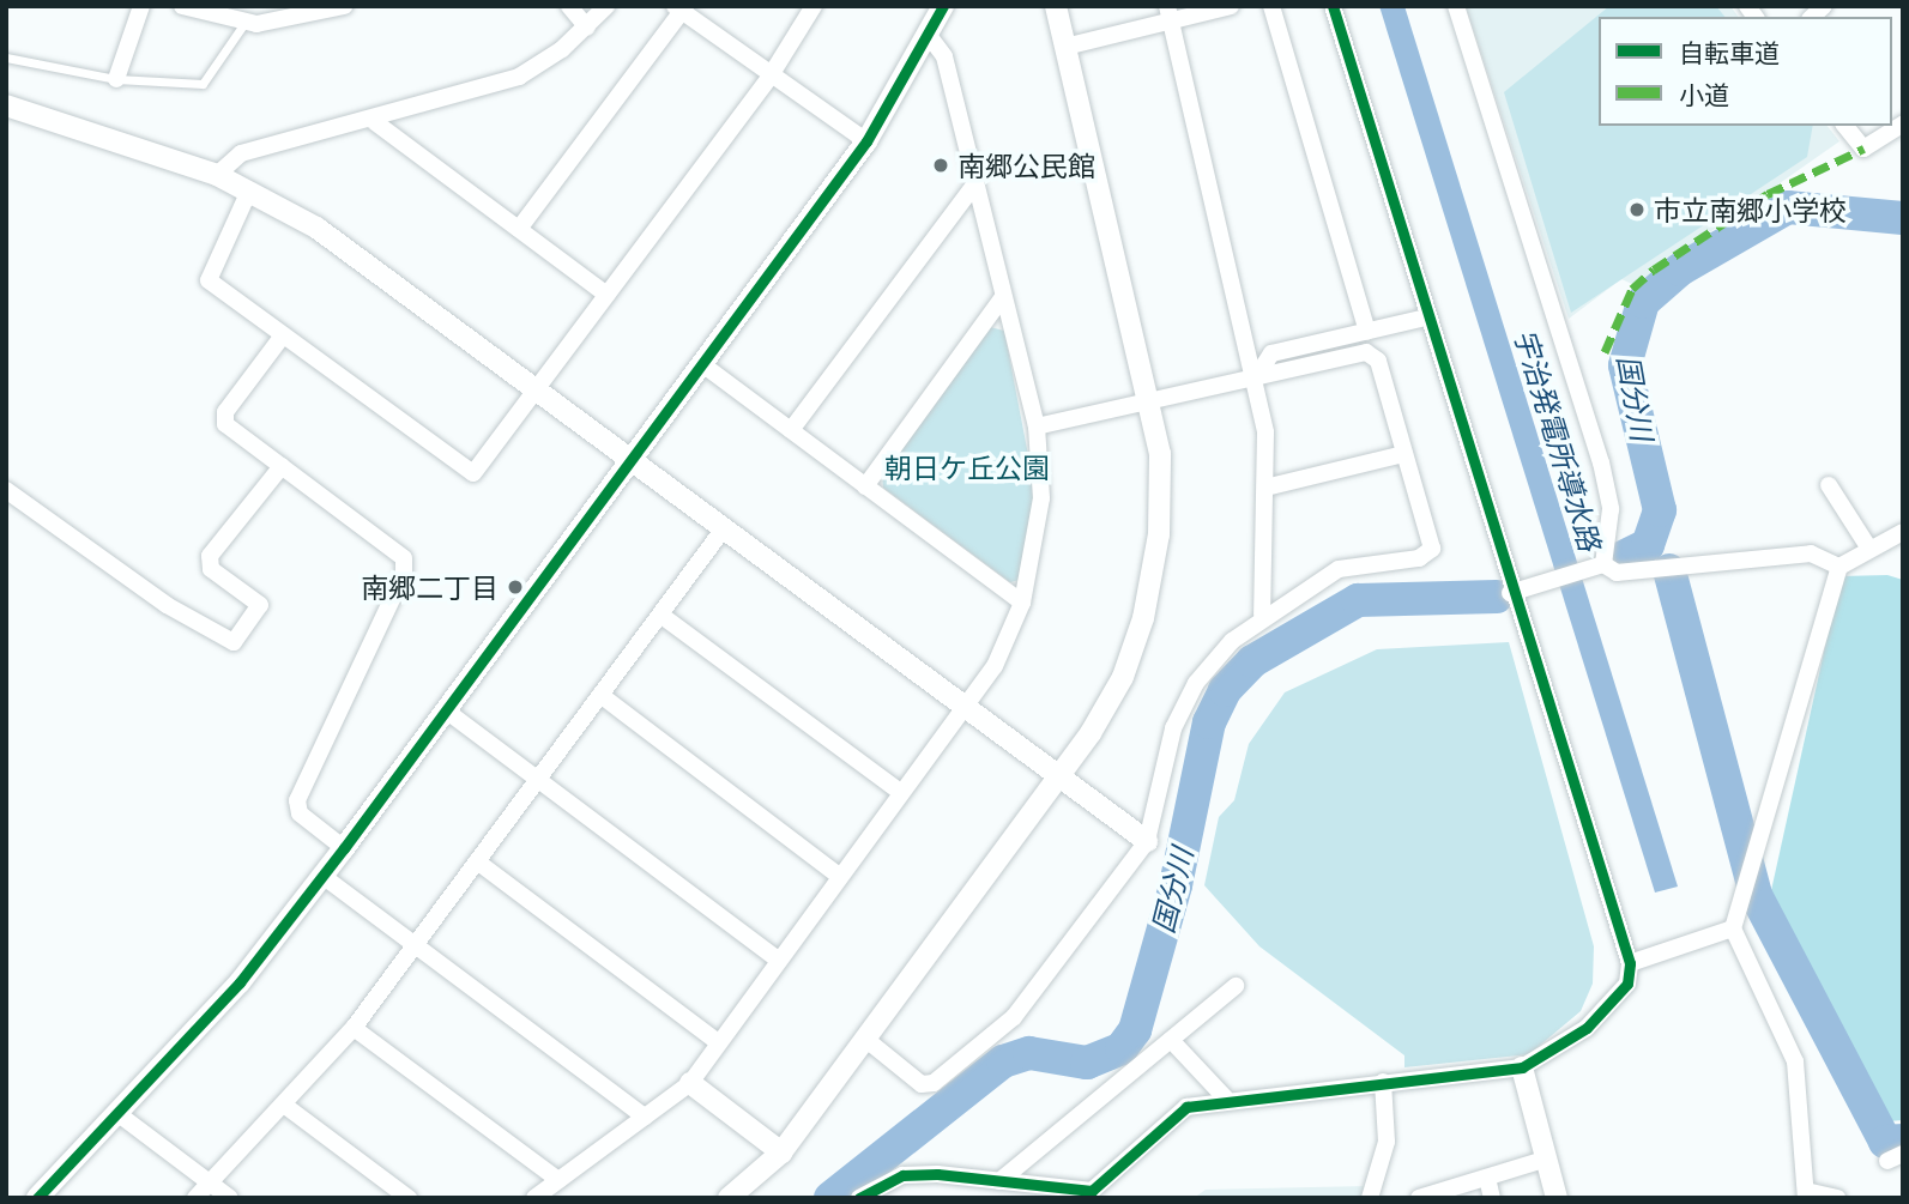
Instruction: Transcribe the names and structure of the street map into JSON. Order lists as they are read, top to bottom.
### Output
{
  "water": ["国分川", "宇治発電所導水路"],
  "parks": ["朝日ケ丘公園"],
  "places": ["南郷公民館", "市立南郷小学校", "南郷二丁目"],
  "legend": ["自転車道", "小道"]
}
